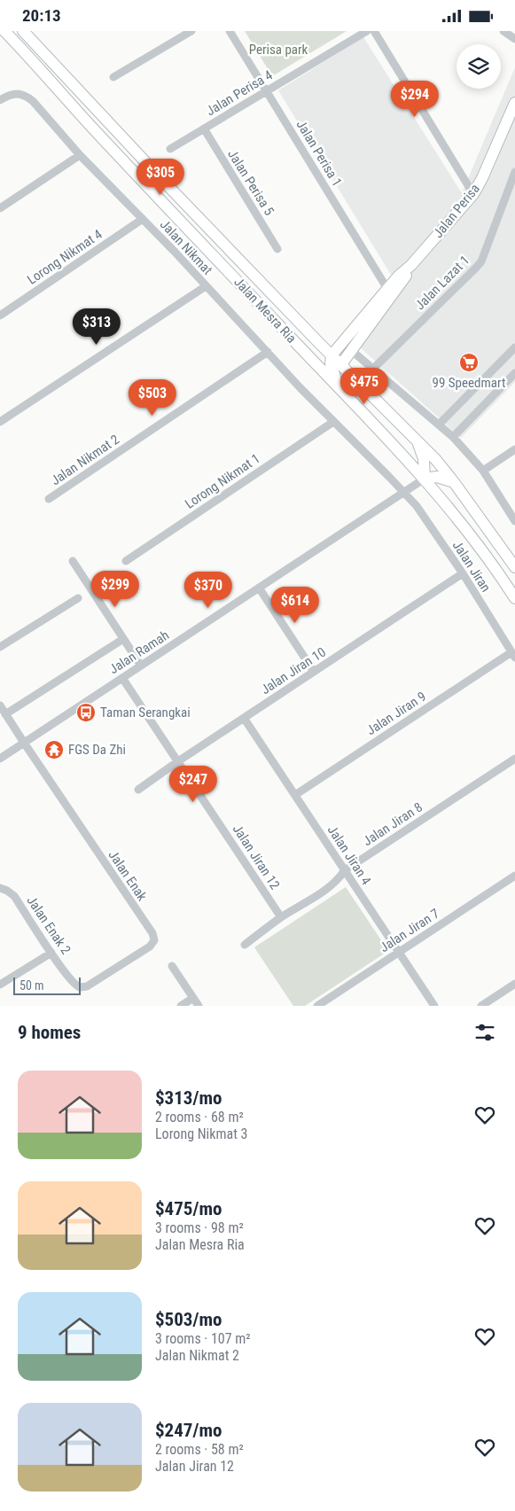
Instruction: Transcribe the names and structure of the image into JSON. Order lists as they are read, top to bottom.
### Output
{
  "streets": {
    "main road": ["Jalan Perisa", "Jalan Mesra Ria"],
    "street": [
      "Jalan Perisa 4",
      "Jalan Perisa 1",
      "Jalan Perisa 5",
      "Jalan Nikmat",
      "Lorong Nikmat 4",
      "Jalan Lazat 1",
      "Jalan Nikmat 2",
      "Lorong Nikmat 1",
      "Jalan Jiran",
      "Jalan Ramah",
      "Jalan Jiran 10",
      "Jalan Jiran 9",
      "Jalan Jiran 8",
      "Jalan Jiran 4",
      "Jalan Jiran 12",
      "Jalan Enak",
      "Jalan Enak 2",
      "Jalan Jiran 7"
    ]
  },
  "crossings": [
    ["Jalan Perisa 4", "Jalan Perisa 1"],
    ["Jalan Perisa 4", "Jalan Perisa 5"],
    ["Jalan Perisa 1", "Jalan Perisa"],
    ["Jalan Perisa", "Jalan Mesra Ria"],
    ["Jalan Nikmat", "Lorong Nikmat 4"],
    ["Jalan Nikmat", "Jalan Nikmat 2"],
    ["Jalan Nikmat", "Lorong Nikmat 1"],
    ["Jalan Nikmat", "Jalan Jiran"],
    ["Jalan Nikmat", "Jalan Ramah"],
    ["Jalan Mesra Ria", "Jalan Ramah"],
    ["Jalan Jiran", "Jalan Ramah"],
    ["Jalan Jiran", "Jalan Jiran 10"],
    ["Jalan Jiran", "Jalan Jiran 9"],
    ["Jalan Ramah", "Jalan Jiran 12"],
    ["Jalan Ramah", "Jalan Enak"],
    ["Jalan Jiran 10", "Jalan Jiran 4"],
    ["Jalan Jiran 10", "Jalan Jiran 12"],
    ["Jalan Jiran 9", "Jalan Jiran 4"],
    ["Jalan Jiran 8", "Jalan Jiran 4"],
    ["Jalan Jiran 8", "Jalan Jiran 12"],
    ["Jalan Jiran 4", "Jalan Jiran 7"],
    ["Jalan Enak", "Jalan Enak 2"]
  ],
  "parks": ["Perisa park"],
  "places": {
    "supermarket": ["99 Speedmart"],
    "bus stop": ["Taman Serangkai"],
    "temple": ["FGS Da Zhi"]
  },
  "scale_bar": "50 m",
  "page": {
    "status": "20:13",
    "price": [
      "$294",
      "$305",
      "$313",
      "$475",
      "$503",
      "$299",
      "$370",
      "$614",
      "$247"
    ],
    "scale": "50 m",
    "heading": "9 homes",
    "list": [
      {
        "name": "$313/mo",
        "note": "2 rooms · 68 m² · Lorong Nikmat 3"
      },
      {
        "name": "$475/mo",
        "note": "3 rooms · 98 m² · Jalan Mesra Ria"
      },
      {
        "name": "$503/mo",
        "note": "3 rooms · 107 m² · Jalan Nikmat 2"
      },
      {
        "name": "$247/mo",
        "note": "2 rooms · 58 m² · Jalan Jiran 12"
      }
    ]
  }
}
